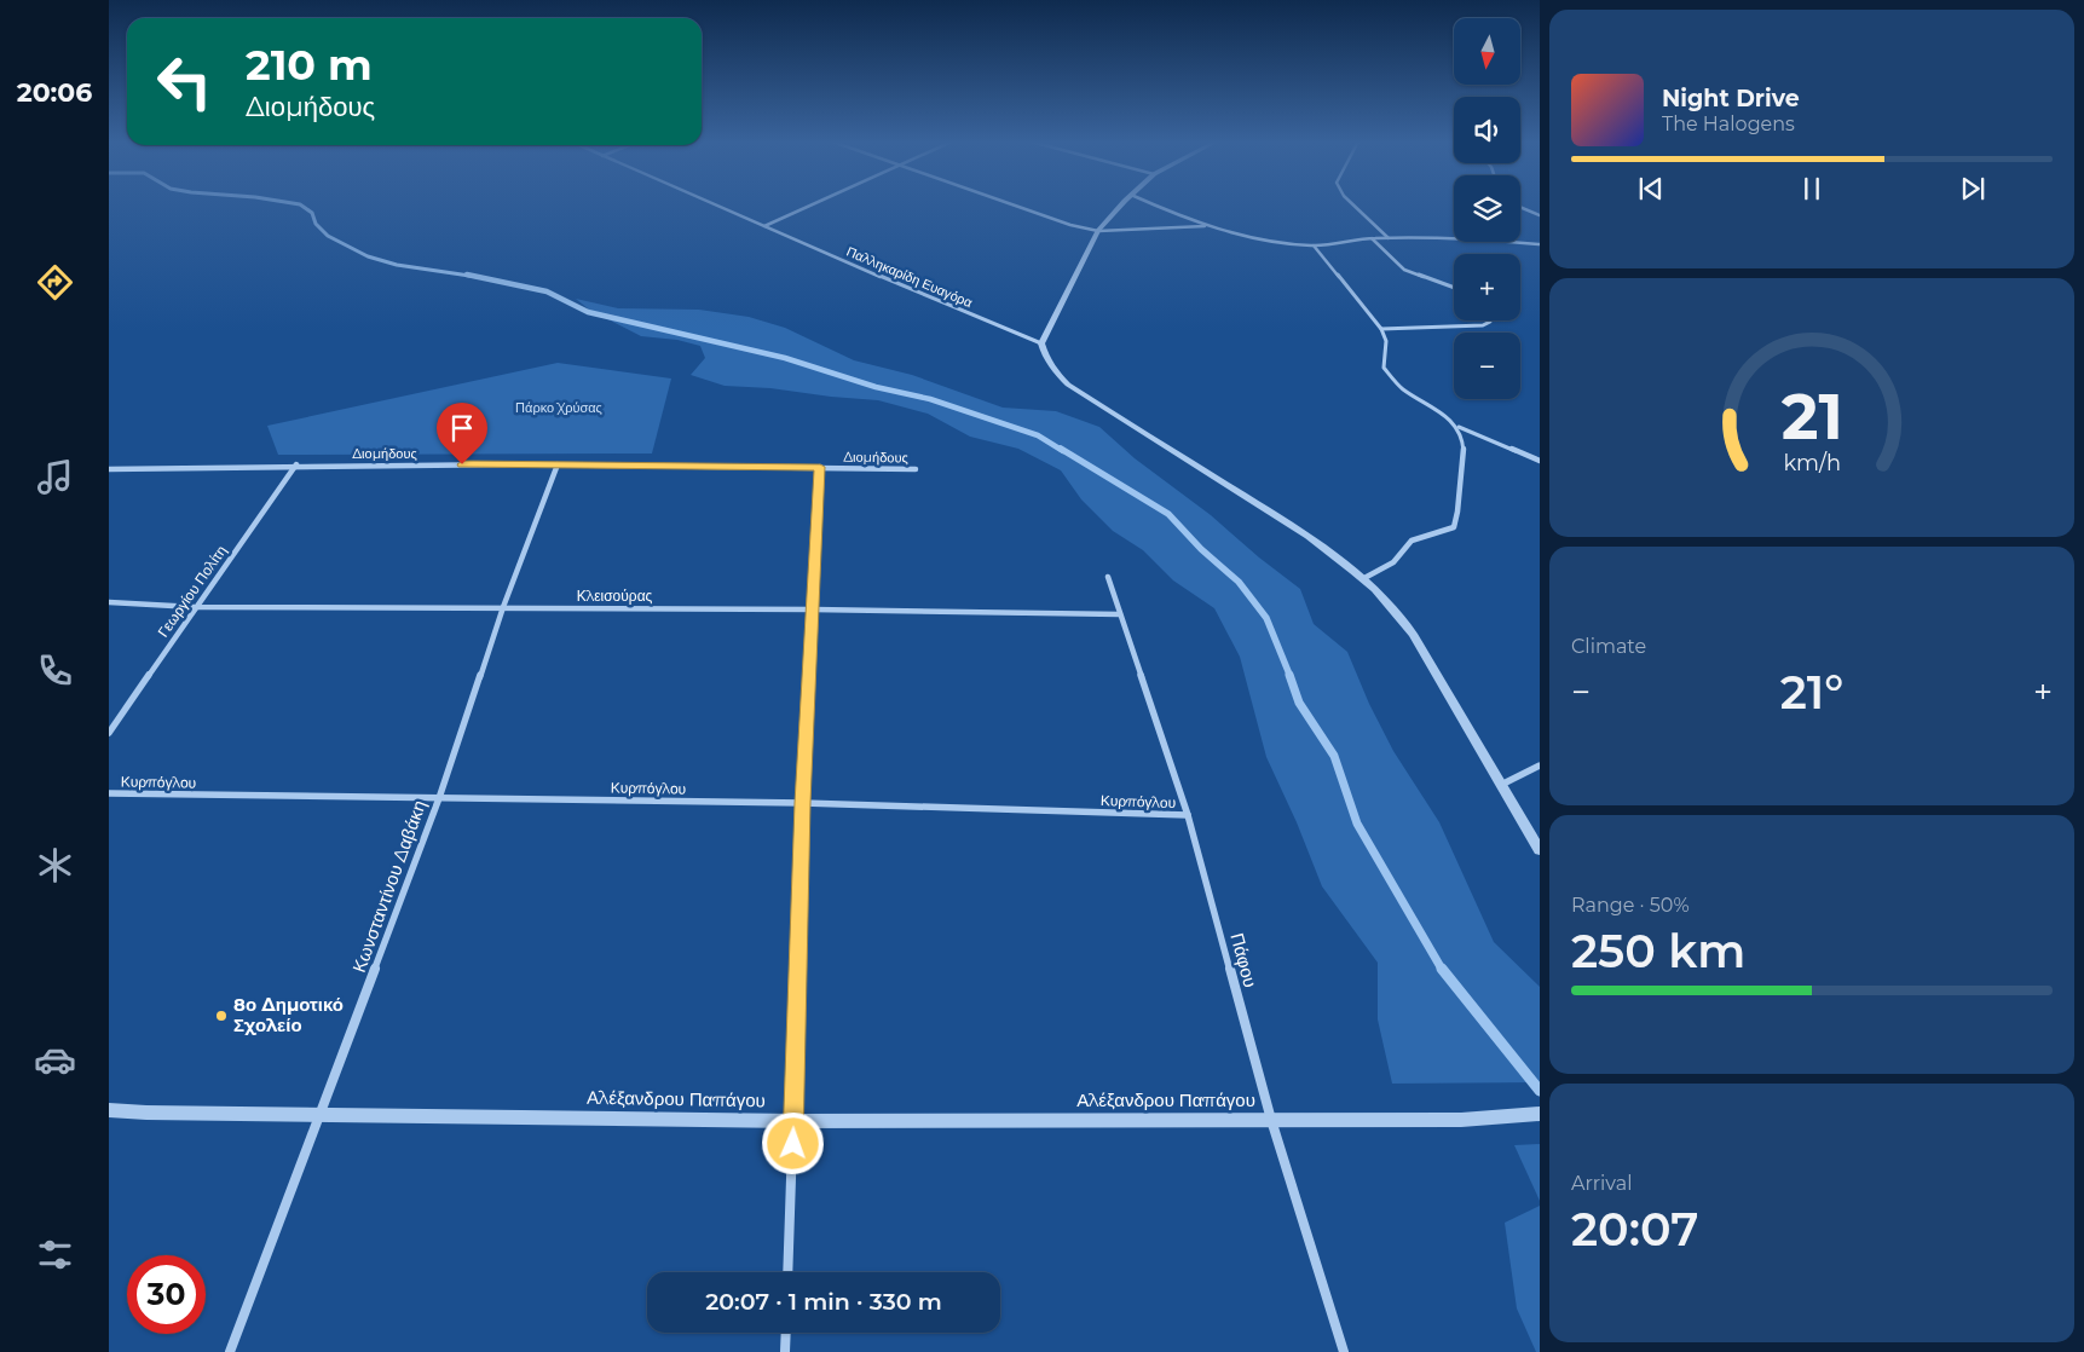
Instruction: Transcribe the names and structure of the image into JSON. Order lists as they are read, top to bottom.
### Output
{
  "streets": {
    "street": [
      "Παλληκαρίδη Ευαγόρα",
      "Διομήδους",
      "Γεωργίου Πολίτη",
      "Κλεισούρας",
      "Κυρπόγλου",
      "Κωνσταντίνου Δαβάκη",
      "Πάφου",
      "Αλέξανδρου Παπάγου"
    ]
  },
  "crossings": [
    ["Διομήδους", "Γεωργίου Πολίτη"],
    ["Διομήδους", "Κωνσταντίνου Δαβάκη"],
    ["Γεωργίου Πολίτη", "Κλεισούρας"],
    ["Κλεισούρας", "Κωνσταντίνου Δαβάκη"],
    ["Κλεισούρας", "Πάφου"],
    ["Κυρπόγλου", "Κωνσταντίνου Δαβάκη"],
    ["Κυρπόγλου", "Πάφου"],
    ["Κωνσταντίνου Δαβάκη", "Αλέξανδρου Παπάγου"],
    ["Πάφου", "Αλέξανδρου Παπάγου"]
  ],
  "parks": ["Πάρκο Χρύσας"],
  "places": ["8ο Δημοτικό Σχολείο"],
  "north": "bottom",
  "page": {
    "tabs": "20:06",
    "map_buttons": ["+", "−"],
    "turn": ["210 m", "Διομήδους"],
    "song": ["Night Drive", "The Halogens"],
    "tile": [
      "Climate",
      ["Range · 50%", "250 km"],
      ["Arrival", "20:07"]
    ],
    "heat": ["−", "21°", "+"],
    "limit": "30",
    "trip": "20:07 · 1 min · 330 m",
    "gauge": ["21", "km/h"]
  }
}
